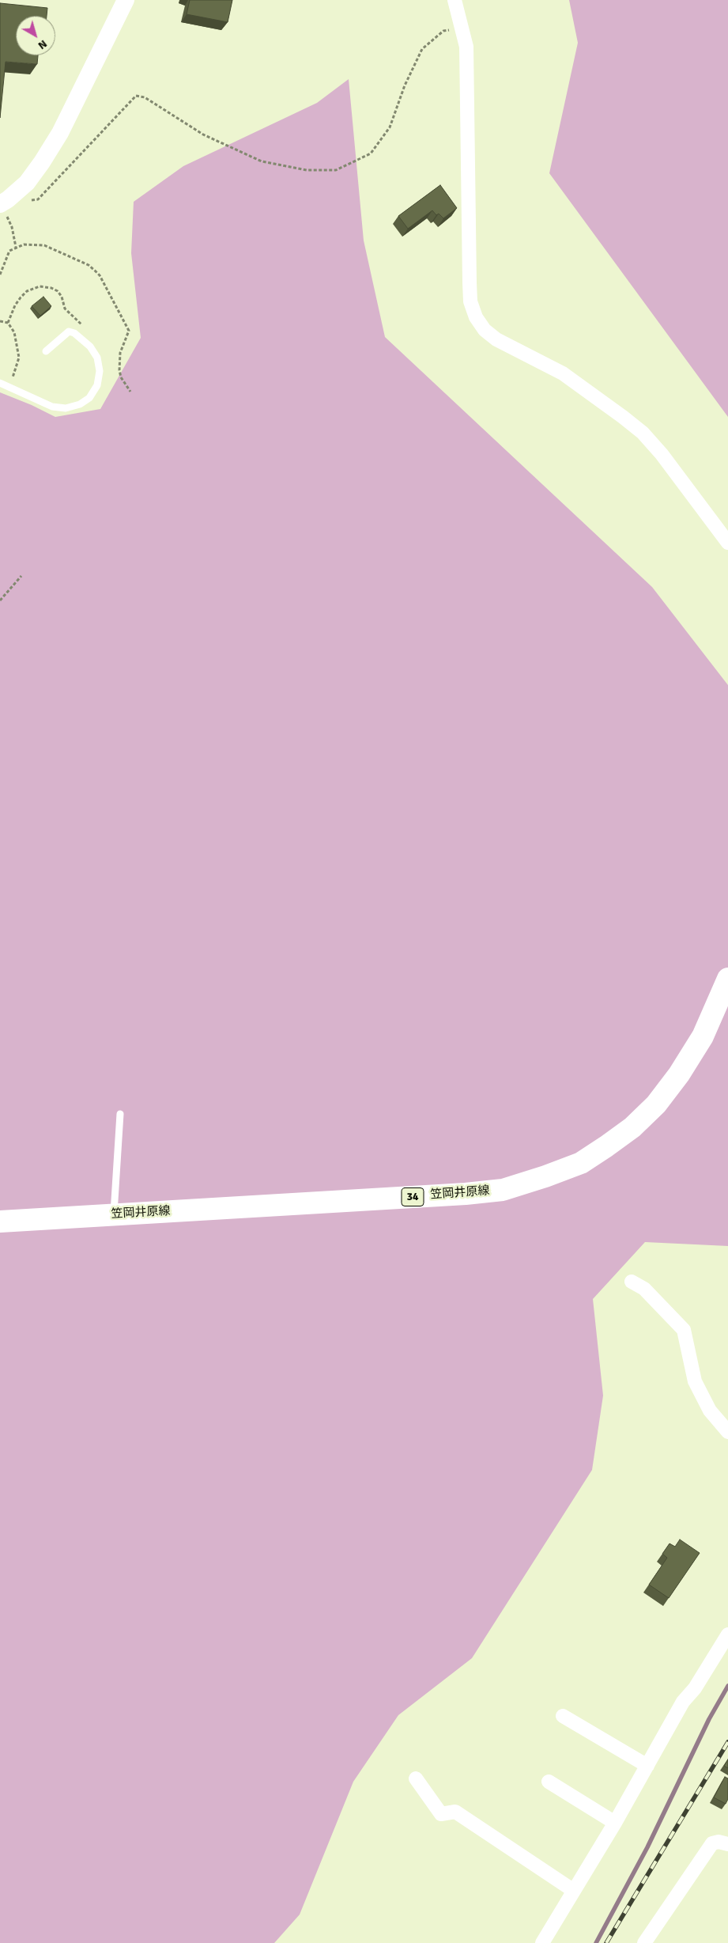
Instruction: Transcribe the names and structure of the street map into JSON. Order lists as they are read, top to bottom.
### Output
{
  "streets": {
    "main road": ["笠岡井原線", "34"]
  },
  "north": "bottom right"
}
